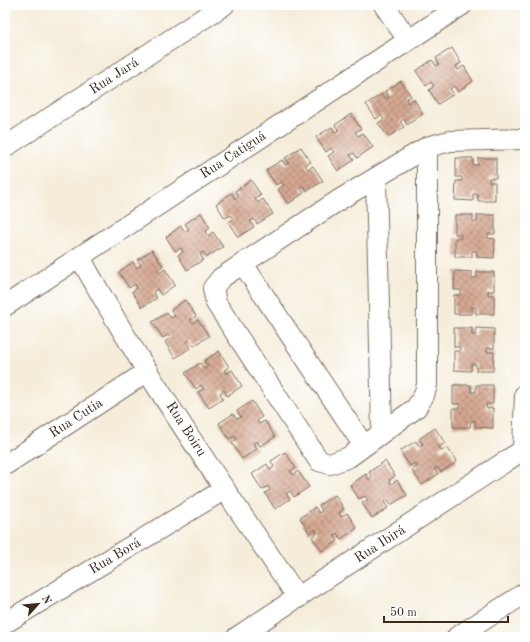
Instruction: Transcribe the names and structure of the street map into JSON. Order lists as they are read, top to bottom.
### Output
{
  "streets": {
    "street": [
      "Rua Jará",
      "Rua Catiguá",
      "Rua Cutia",
      "Rua Boiru",
      "Rua Ibirá",
      "Rua Borá"
    ]
  },
  "crossings": [
    ["Rua Catiguá", "Rua Boiru"],
    ["Rua Cutia", "Rua Boiru"],
    ["Rua Boiru", "Rua Ibirá"],
    ["Rua Boiru", "Rua Borá"]
  ],
  "scale_bar": "50 m",
  "north": "top right"
}
